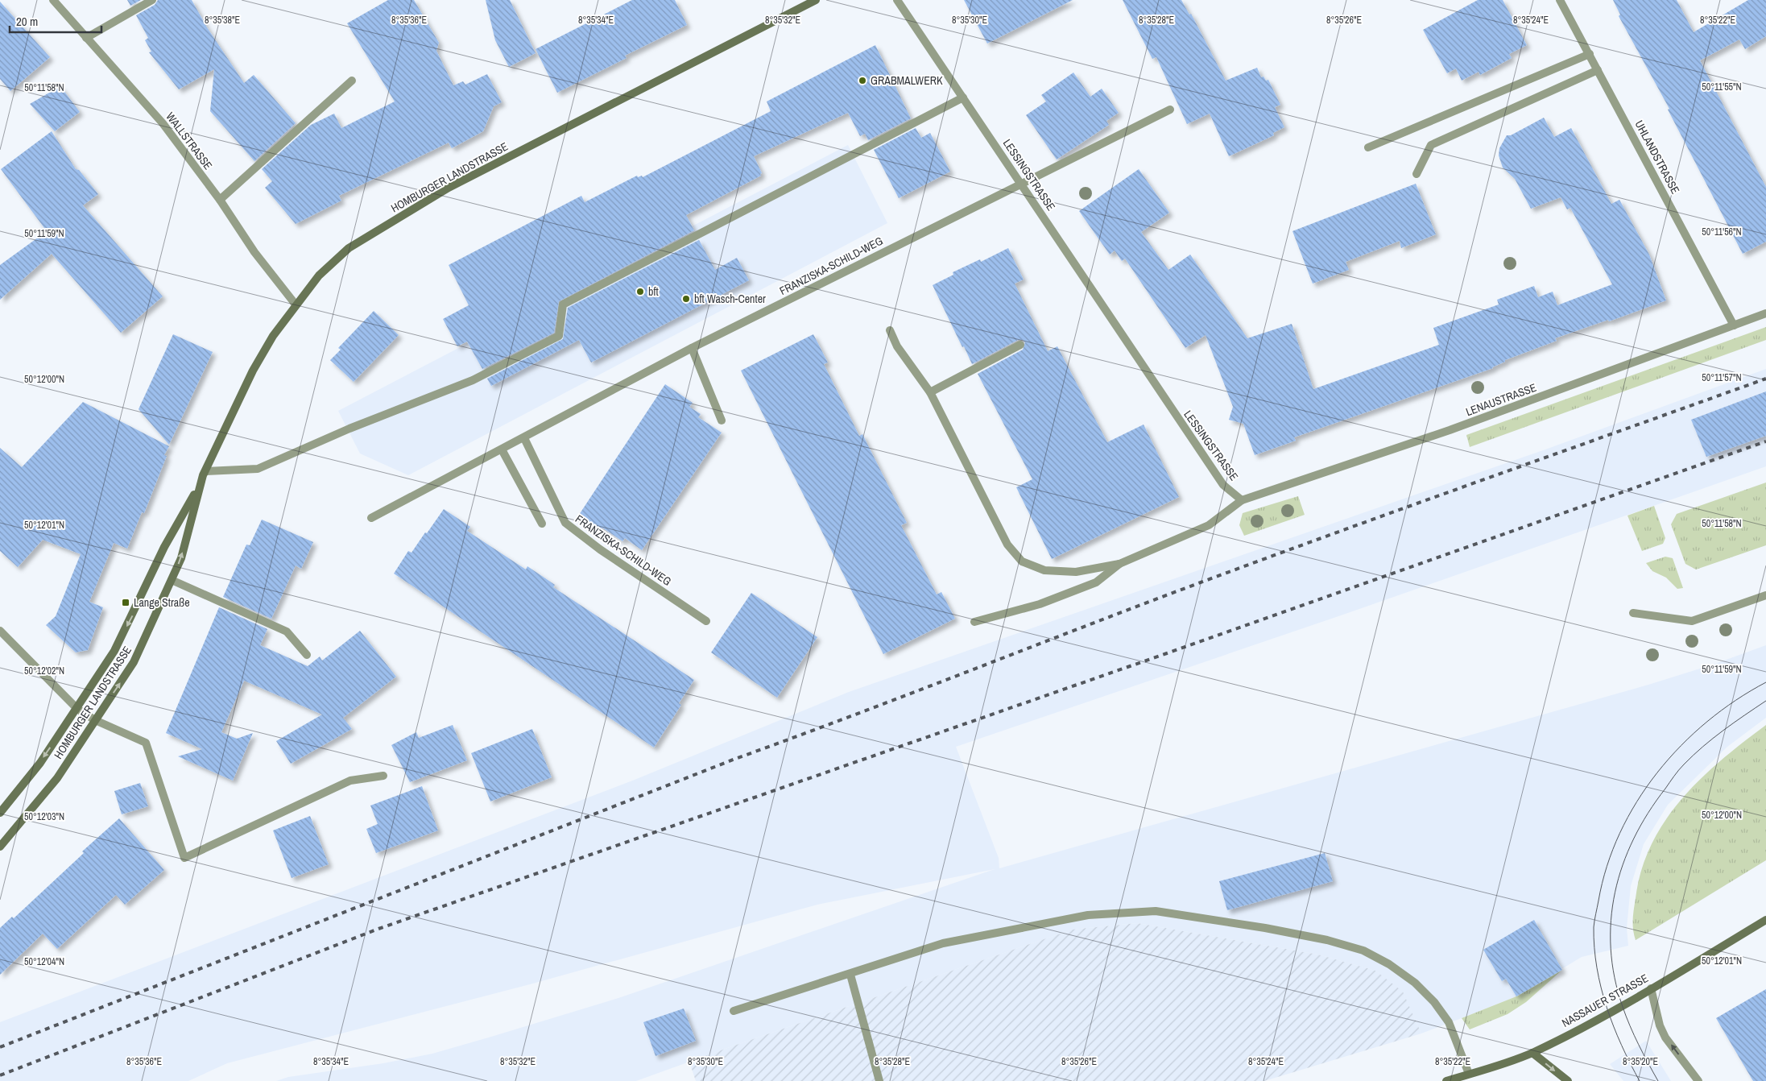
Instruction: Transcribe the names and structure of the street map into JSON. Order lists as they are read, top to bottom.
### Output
{
  "streets": {
    "main road": ["HOMBURGER LANDSTRASSE", "NASSAUER STRASSE"],
    "street": [
      "WALLSTRASSE",
      "UHLANDSTRASSE",
      "LESSINGSTRASSE",
      "FRANZISKA-SCHILD-WEG",
      "LENAUSTRASSE"
    ]
  },
  "crossings": [
    ["WALLSTRASSE", "HOMBURGER LANDSTRASSE"],
    ["UHLANDSTRASSE", "LENAUSTRASSE"],
    ["LESSINGSTRASSE", "FRANZISKA-SCHILD-WEG"],
    ["LESSINGSTRASSE", "LENAUSTRASSE"]
  ],
  "places": {
    "other": ["GRABMALWERK", "bft", "bft Wasch-Center"],
    "transit": ["Lange Straße"]
  },
  "scale_bar": "20 m",
  "coordinates": [
    "8°35'38\"E",
    "8°35'36\"E",
    "8°35'34\"E",
    "8°35'32\"E",
    "8°35'30\"E",
    "8°35'28\"E",
    "8°35'26\"E",
    "8°35'24\"E",
    "8°35'22\"E",
    "50°11'55\"N",
    "50°11'58\"N",
    "50°11'56\"N",
    "50°11'59\"N",
    "50°11'57\"N",
    "50°12'00\"N",
    "50°12'01\"N",
    "50°12'02\"N",
    "50°12'03\"N",
    "50°12'04\"N",
    "8°35'20\"E"
  ]
}
